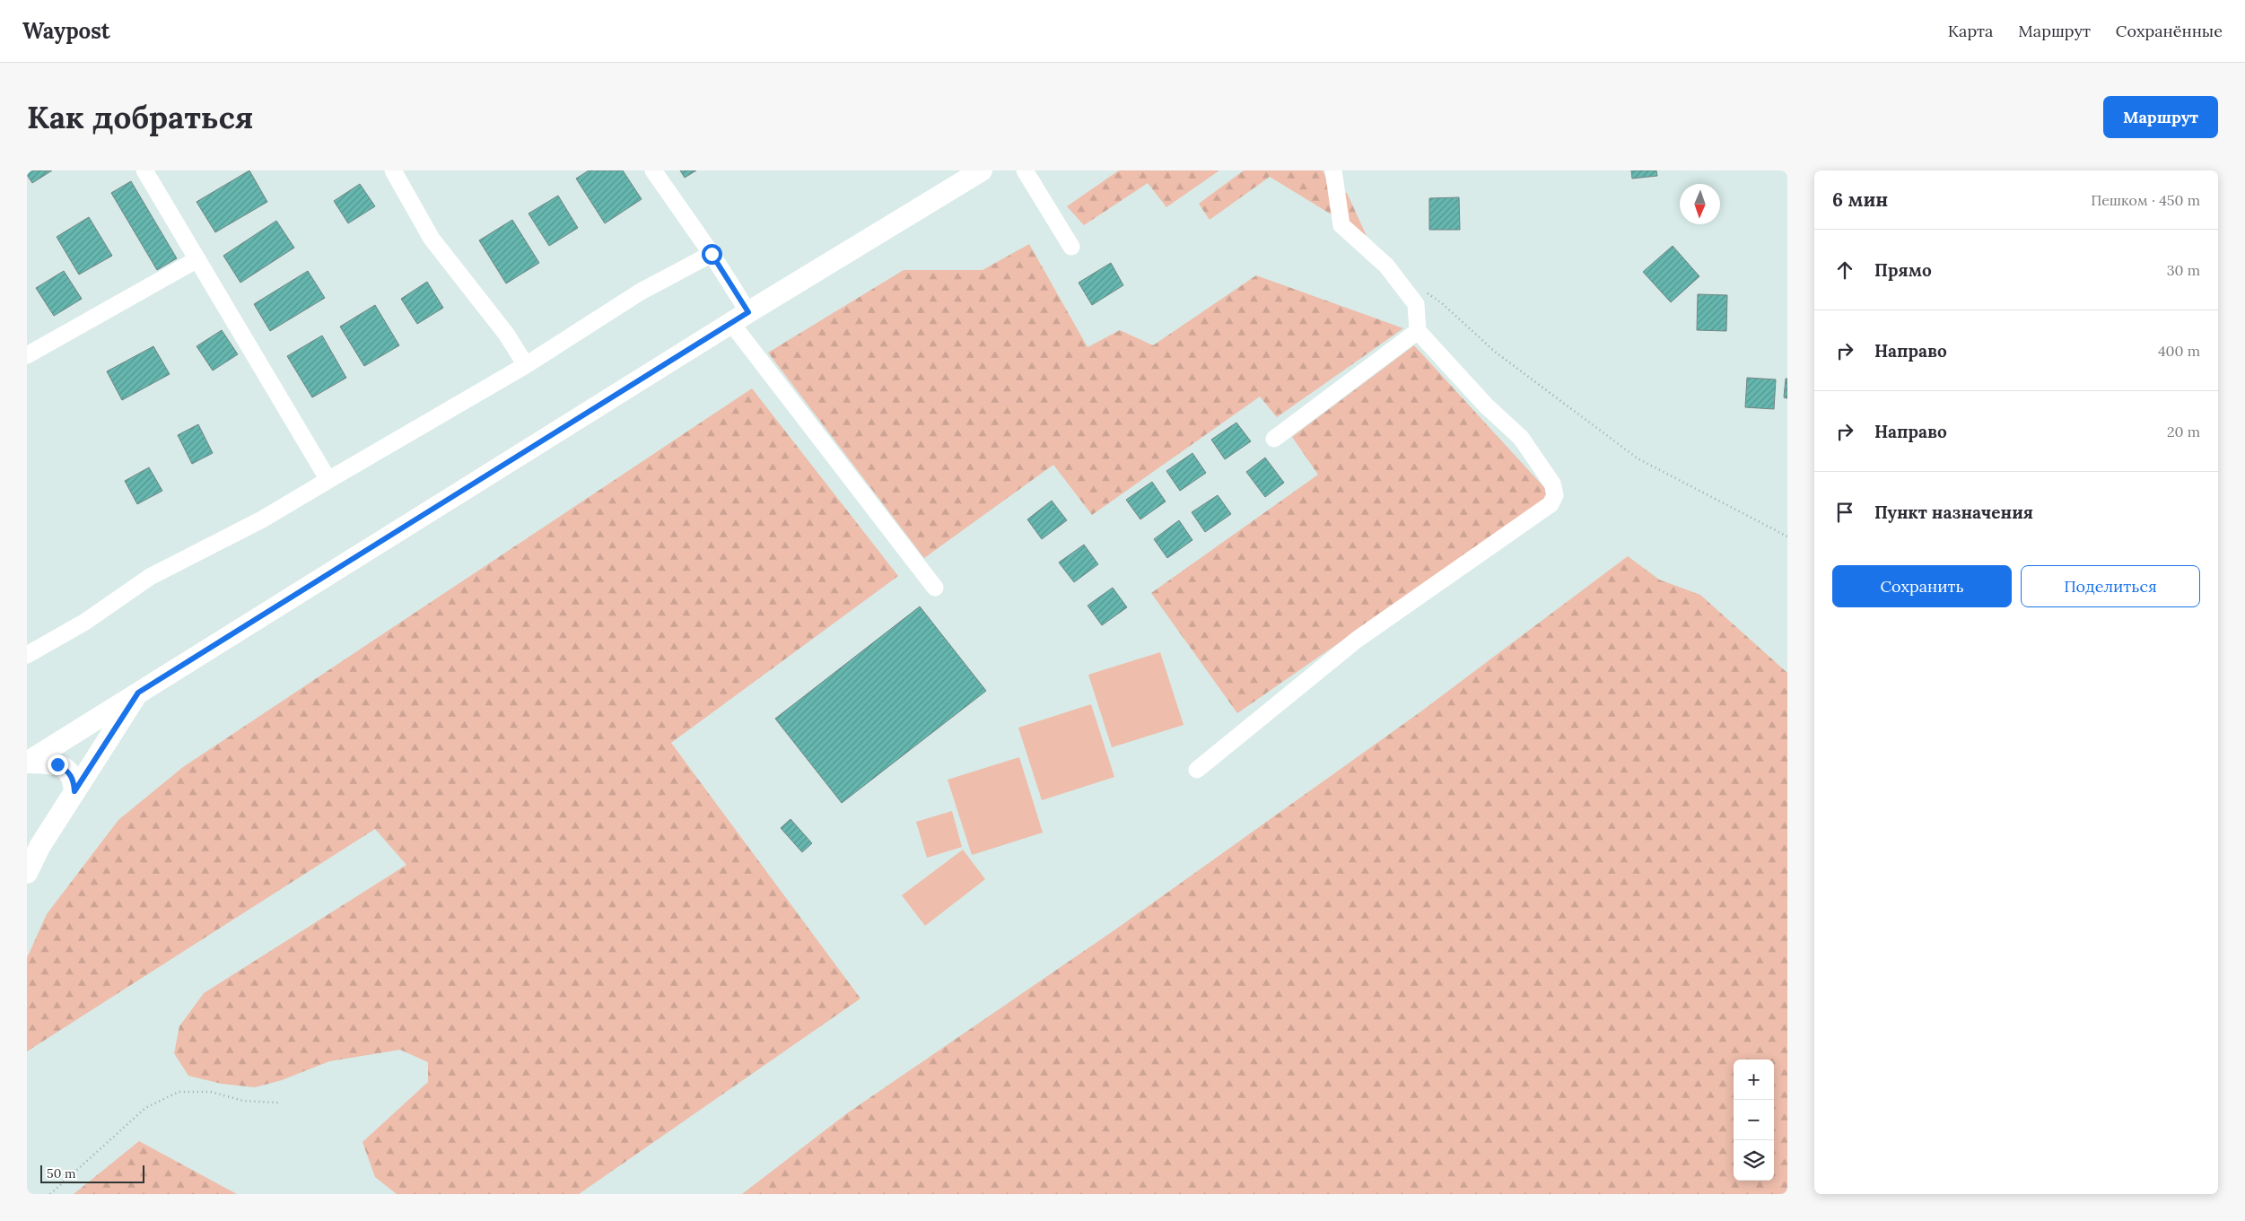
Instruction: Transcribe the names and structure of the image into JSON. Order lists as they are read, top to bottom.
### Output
{
  "scale_bar": "50 m",
  "north": "bottom",
  "page": {
    "header": "Waypost",
    "nav": ["Карта", "Маршрут", "Сохранённые"],
    "buttons": [
      "Маршрут",
      ["Сохранить", "Поделиться"]
    ],
    "title": "Как добраться",
    "heading": ["6 мин", "Пешком · 450 m"],
    "list": [
      ["Прямо", "30 m"],
      ["Направо", "400 m"],
      ["Направо", "20 m"],
      "Пункт назначения"
    ],
    "map_buttons": ["+", "−"],
    "scale": "50 m"
  }
}
